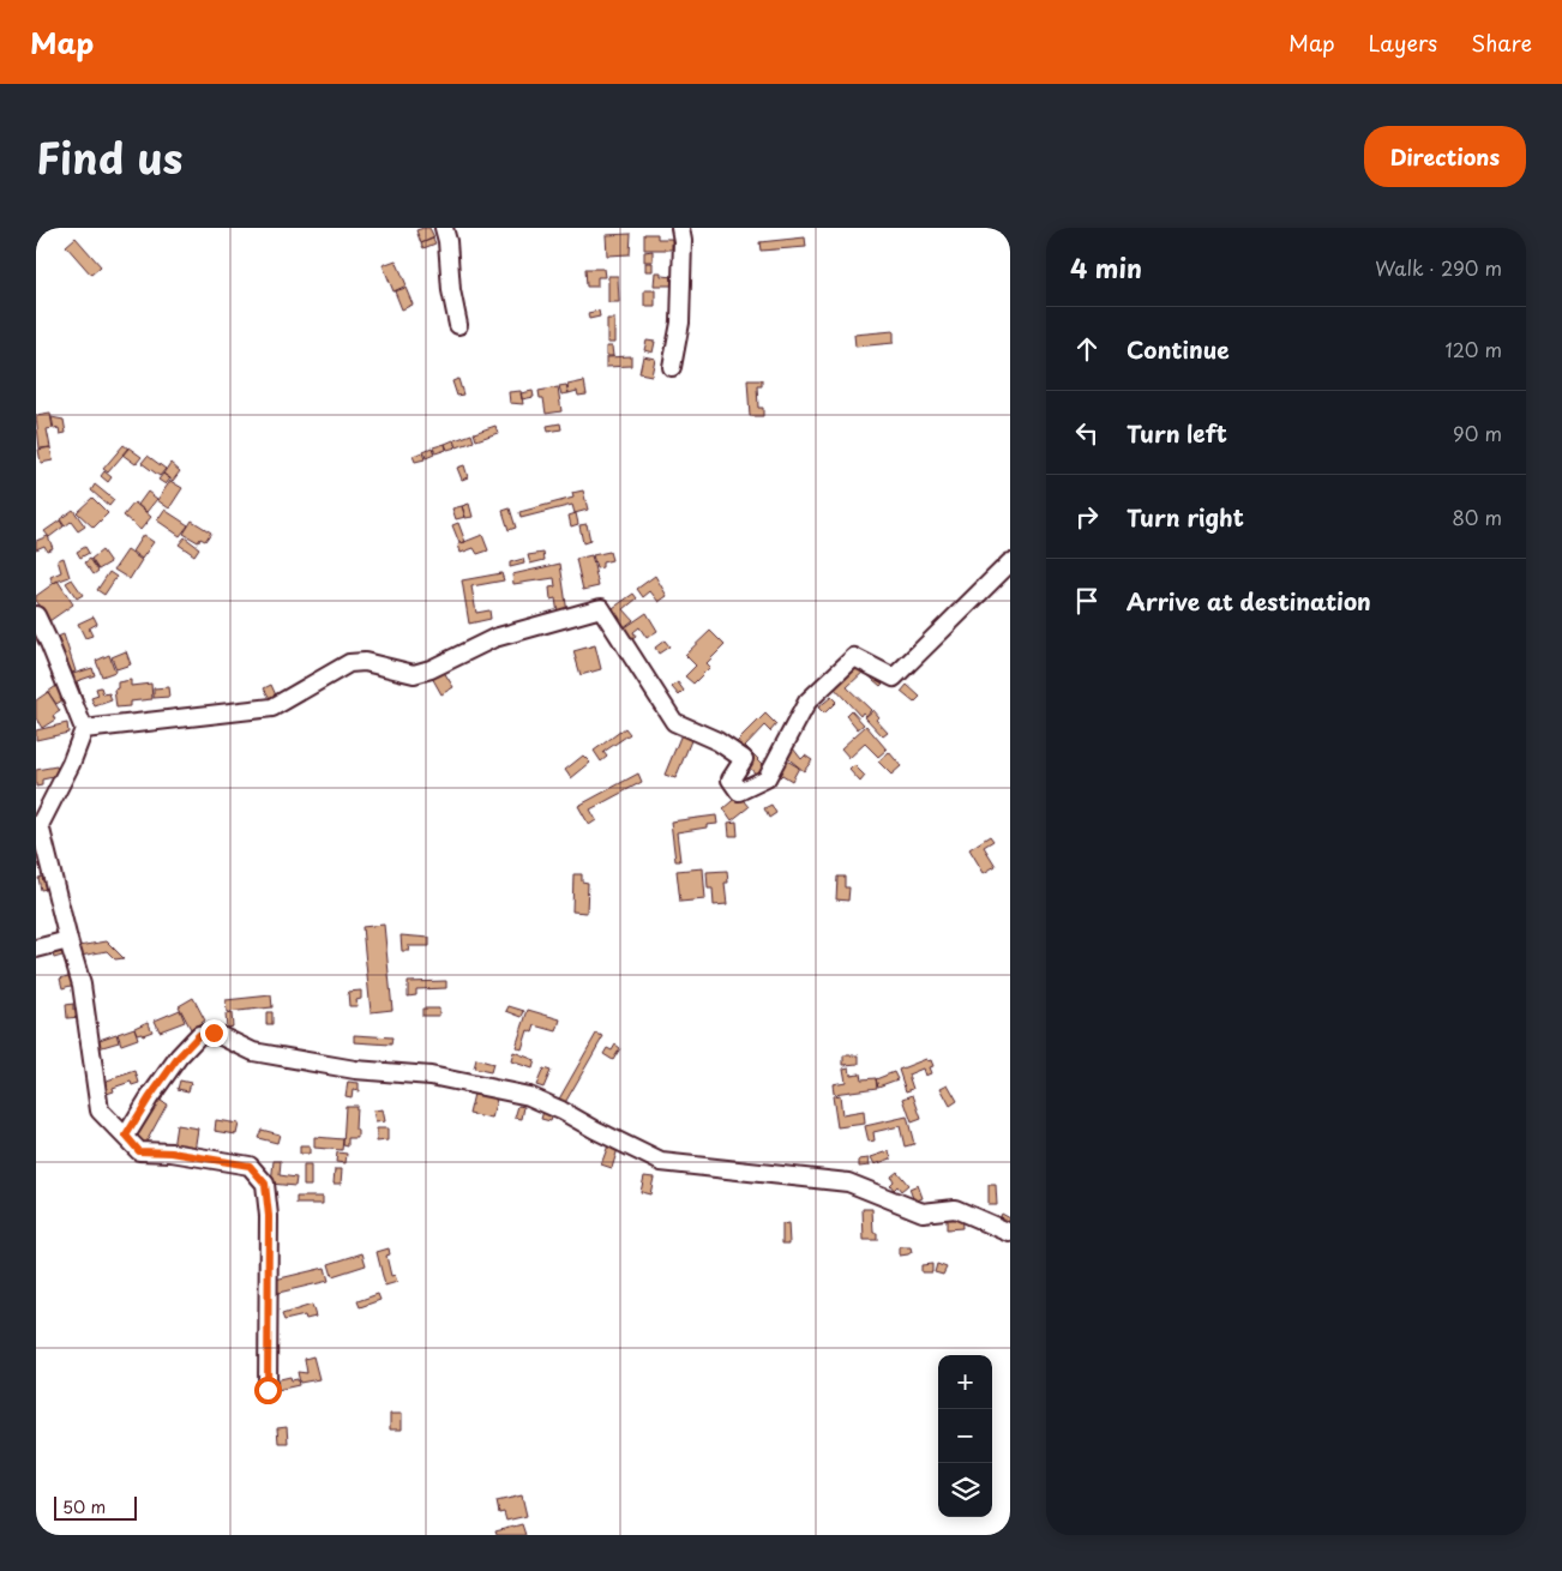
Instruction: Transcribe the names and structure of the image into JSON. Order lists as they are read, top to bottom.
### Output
{
  "scale_bar": "50 m",
  "page": {
    "header": "Map",
    "nav": ["Map", "Layers", "Share"],
    "title": "Find us",
    "buttons": "Directions",
    "heading": ["4 min", "Walk · 290 m"],
    "list": [
      ["Continue", "120 m"],
      ["Turn left", "90 m"],
      ["Turn right", "80 m"],
      "Arrive at destination"
    ],
    "map_buttons": ["+", "−"],
    "scale": "50 m"
  }
}
